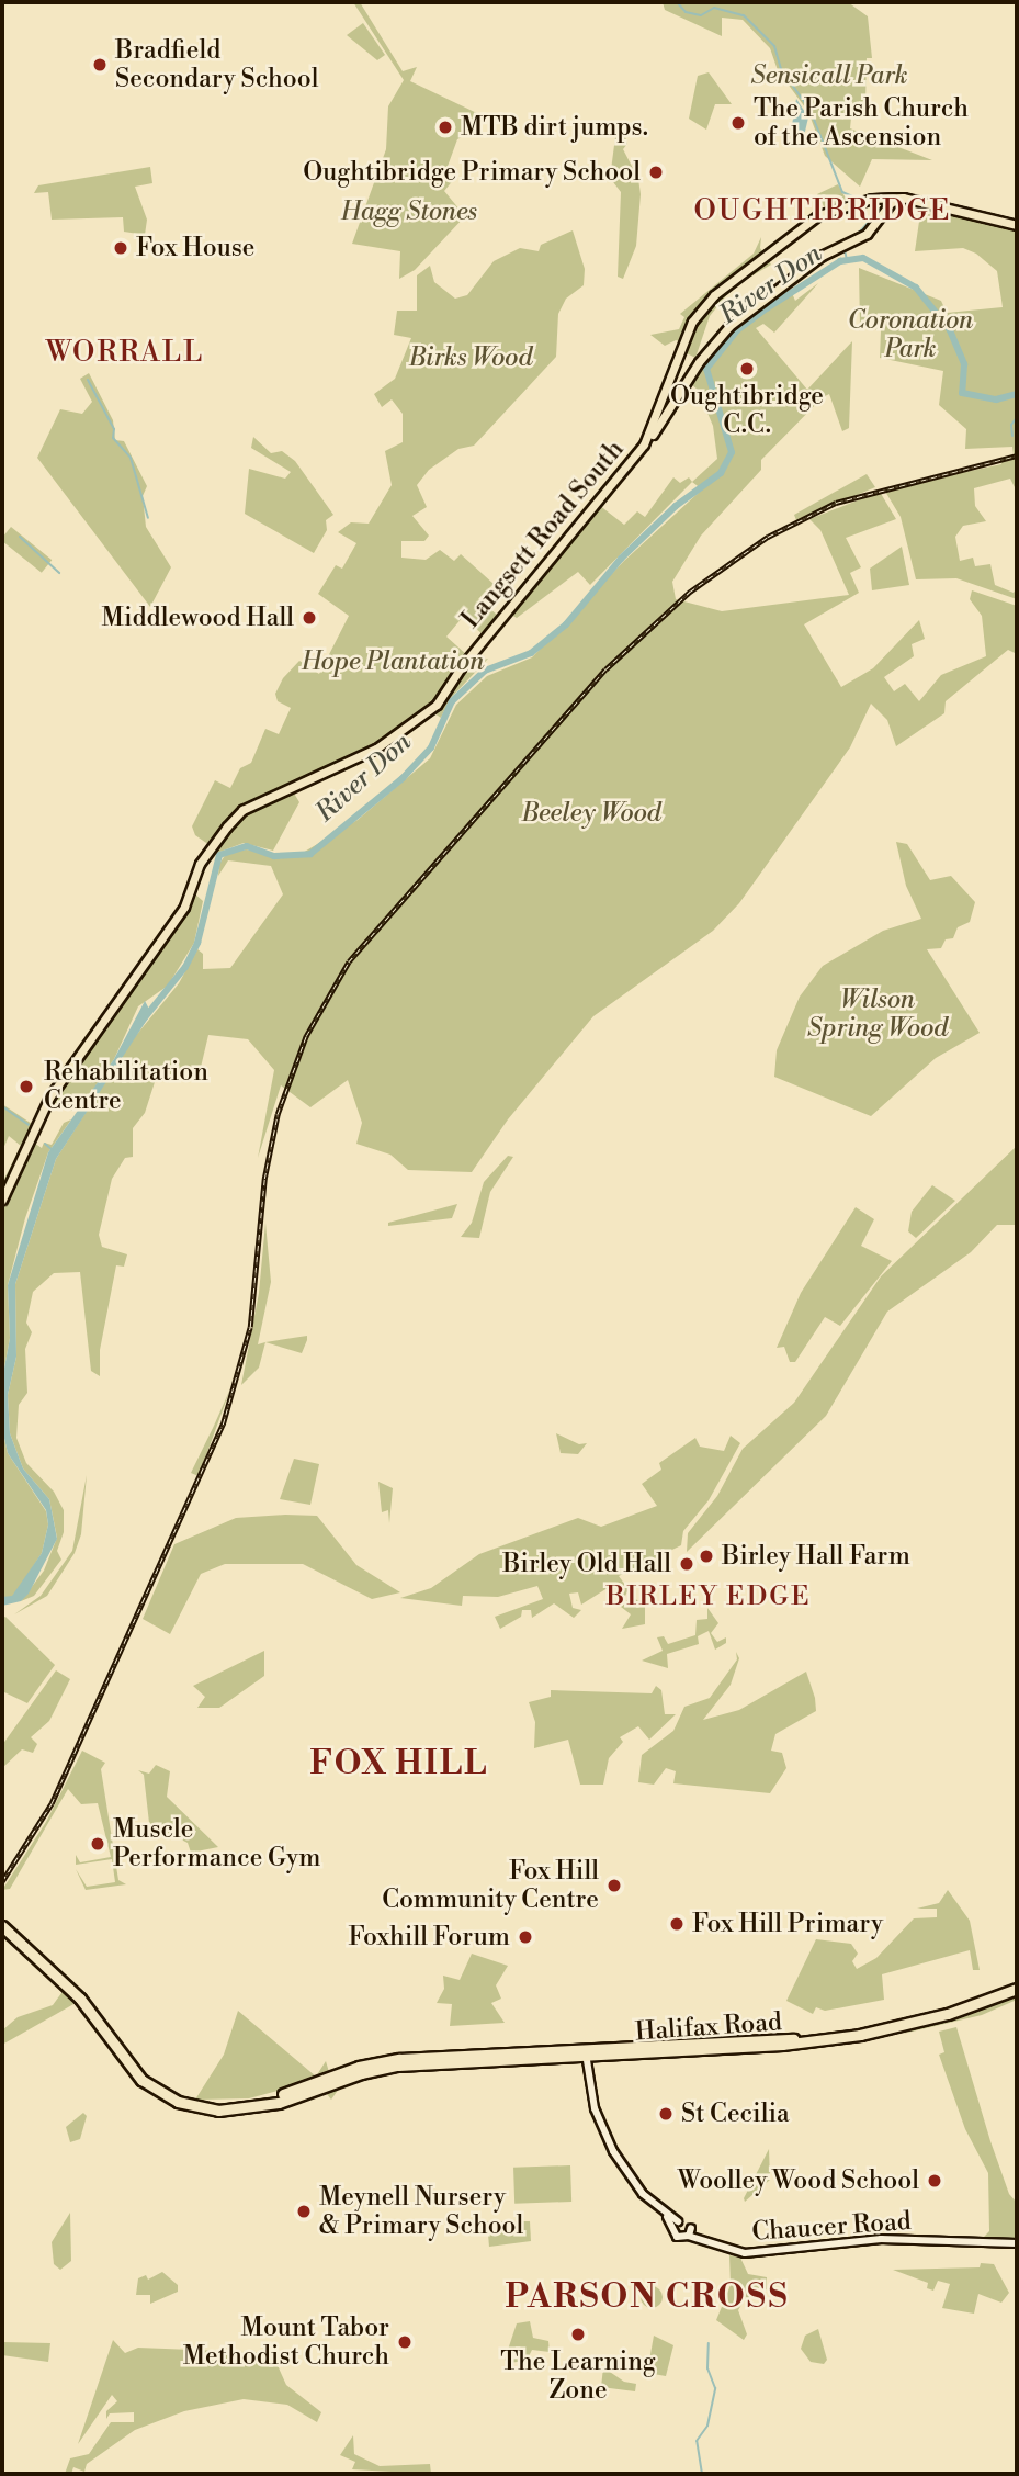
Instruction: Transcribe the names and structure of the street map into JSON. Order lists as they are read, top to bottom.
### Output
{
  "streets": {
    "highway": ["Halifax Road"],
    "main road": ["Langsett Road South", "Chaucer Road"]
  },
  "districts": [
    "OUGHTIBRIDGE",
    "WORRALL",
    "BIRLEY EDGE",
    "FOX HILL",
    "PARSON CROSS"
  ],
  "water": ["River Don"],
  "parks": [
    "Sensicall Park",
    "Hagg Stones",
    "Coronation Park",
    "Birks Wood",
    "Hope Plantation",
    "Beeley Wood",
    "Wilson Spring Wood"
  ],
  "places": [
    "Bradfield Secondary School",
    "The Parish Church of the Ascension",
    "MTB dirt jumps.",
    "Oughtibridge Primary School",
    "Fox House",
    "Oughtibridge C.C.",
    "Middlewood Hall",
    "Rehabilitation Centre",
    "Birley Hall Farm",
    "Birley Old Hall",
    "Muscle Performance Gym",
    "Fox Hill Community Centre",
    "Fox Hill Primary",
    "Foxhill Forum",
    "St Cecilia",
    "Woolley Wood School",
    "Meynell Nursery & Primary School",
    "The Learning Zone",
    "Mount Tabor Methodist Church"
  ]
}
